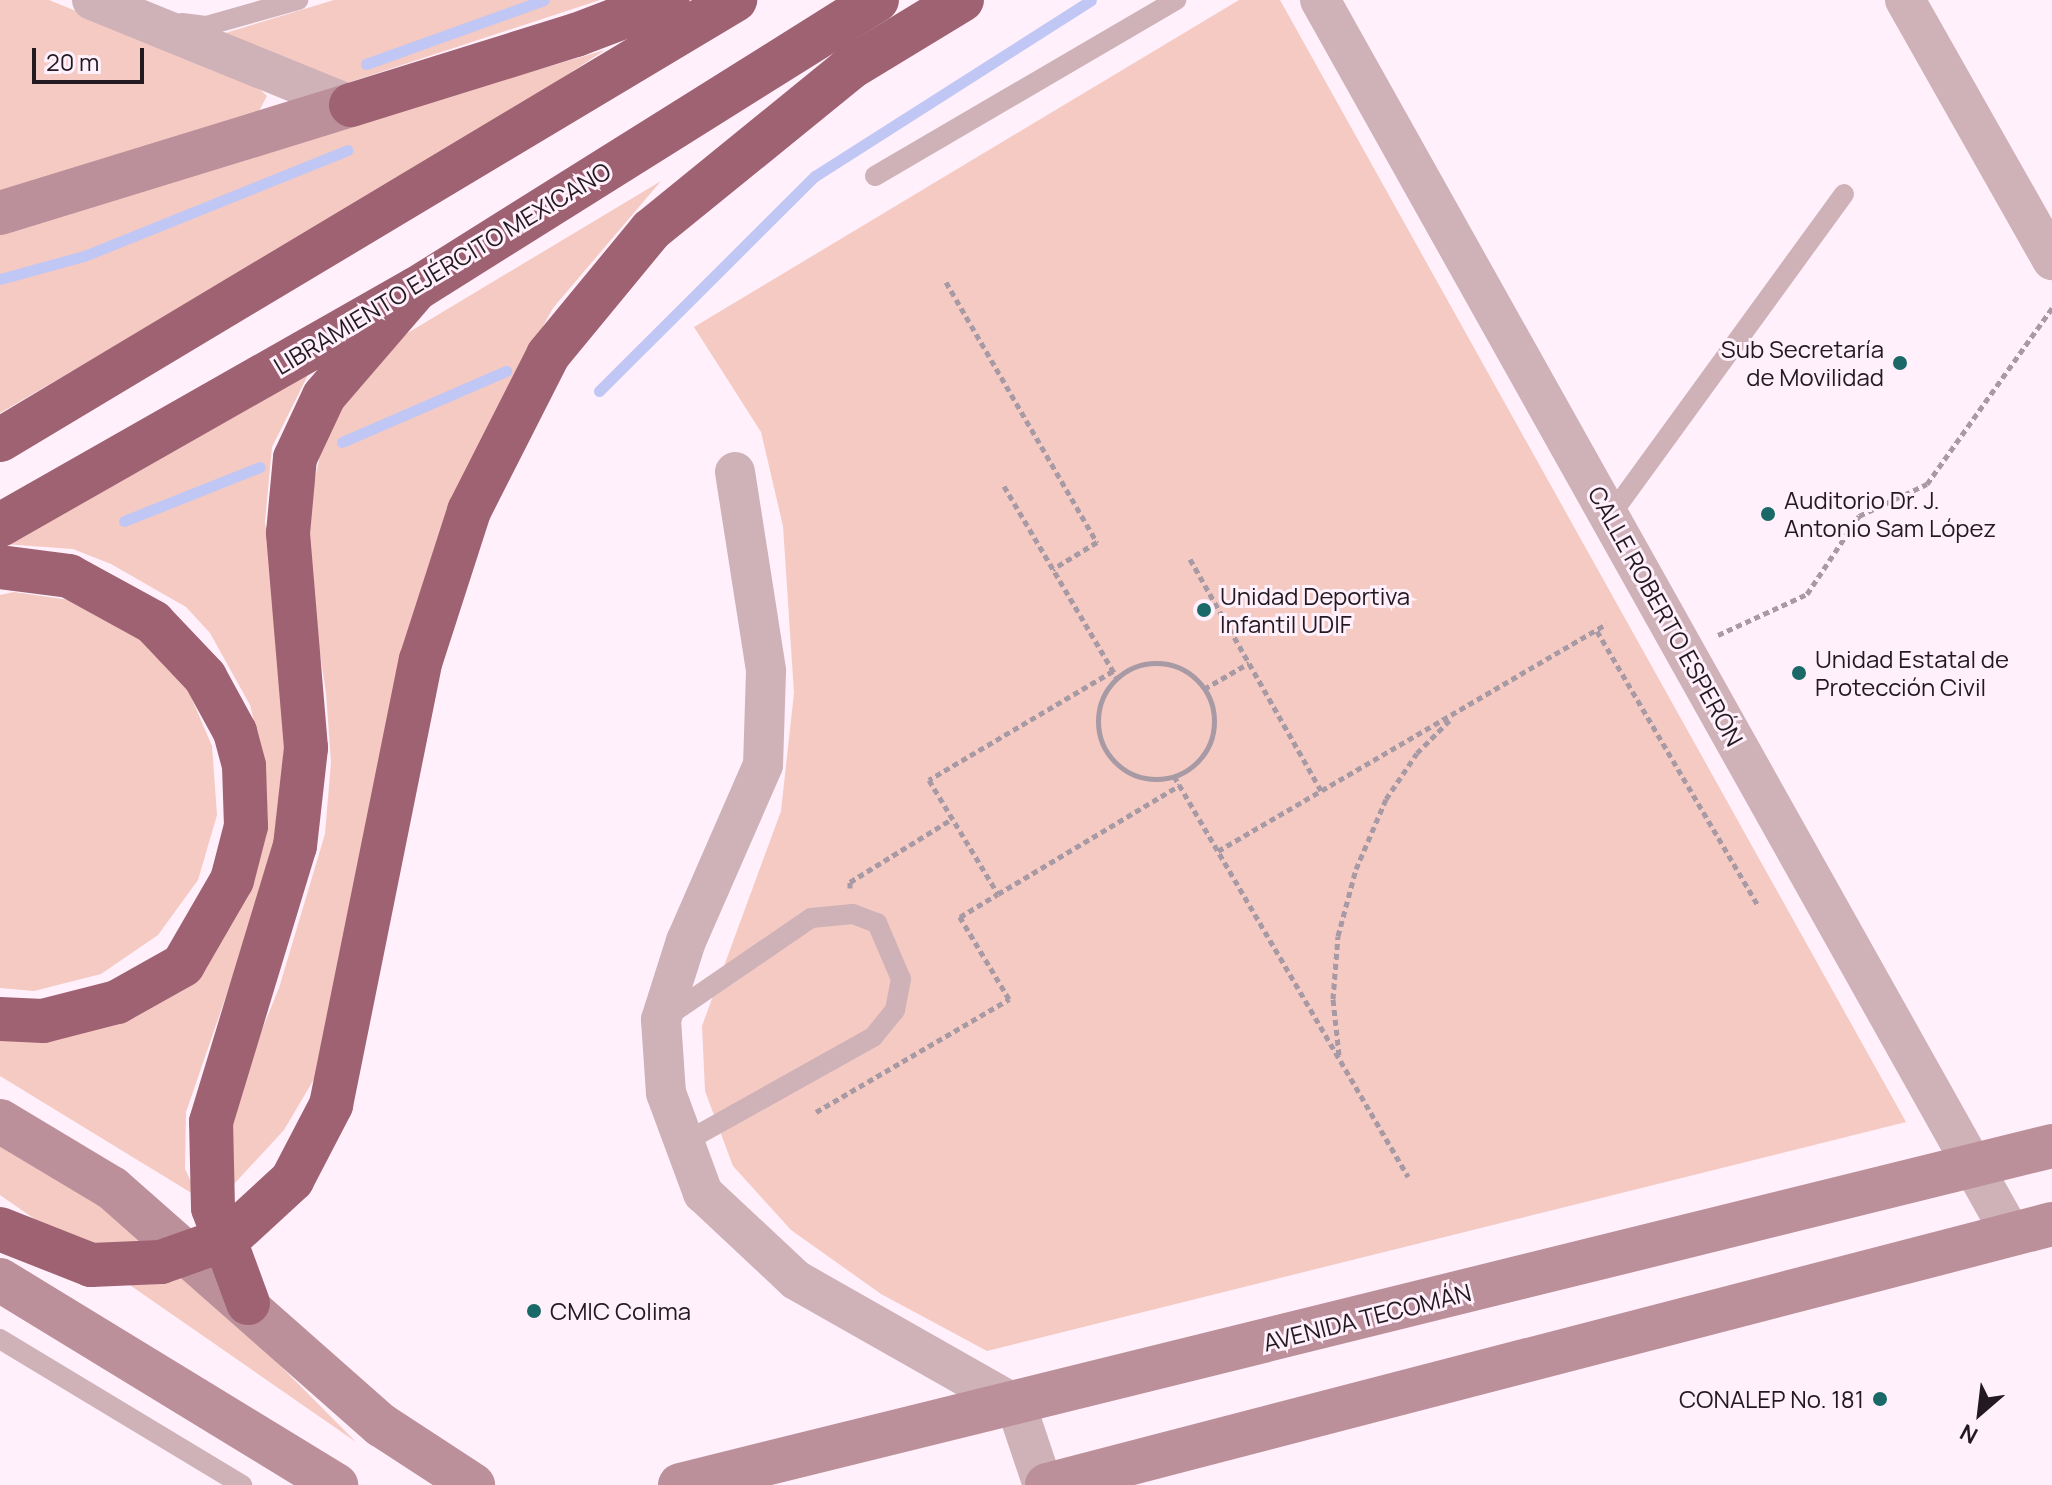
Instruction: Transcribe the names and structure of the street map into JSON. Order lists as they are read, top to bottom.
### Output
{
  "streets": {
    "highway": ["LIBRAMIENTO EJÉRCITO MEXICANO"],
    "street": ["CALLE ROBERTO ESPERÓN", "AVENIDA TECOMÁN"]
  },
  "crossings": [
    ["CALLE ROBERTO ESPERÓN", "AVENIDA TECOMÁN"]
  ],
  "places": [
    "Sub Secretaría de Movilidad",
    "Auditorio Dr. J. Antonio Sam López",
    "Unidad Deportiva Infantil UDIF",
    "Unidad Estatal de Protección Civil",
    "CMIC Colima",
    "CONALEP No. 181"
  ],
  "scale_bar": "20 m",
  "north": "bottom left"
}
